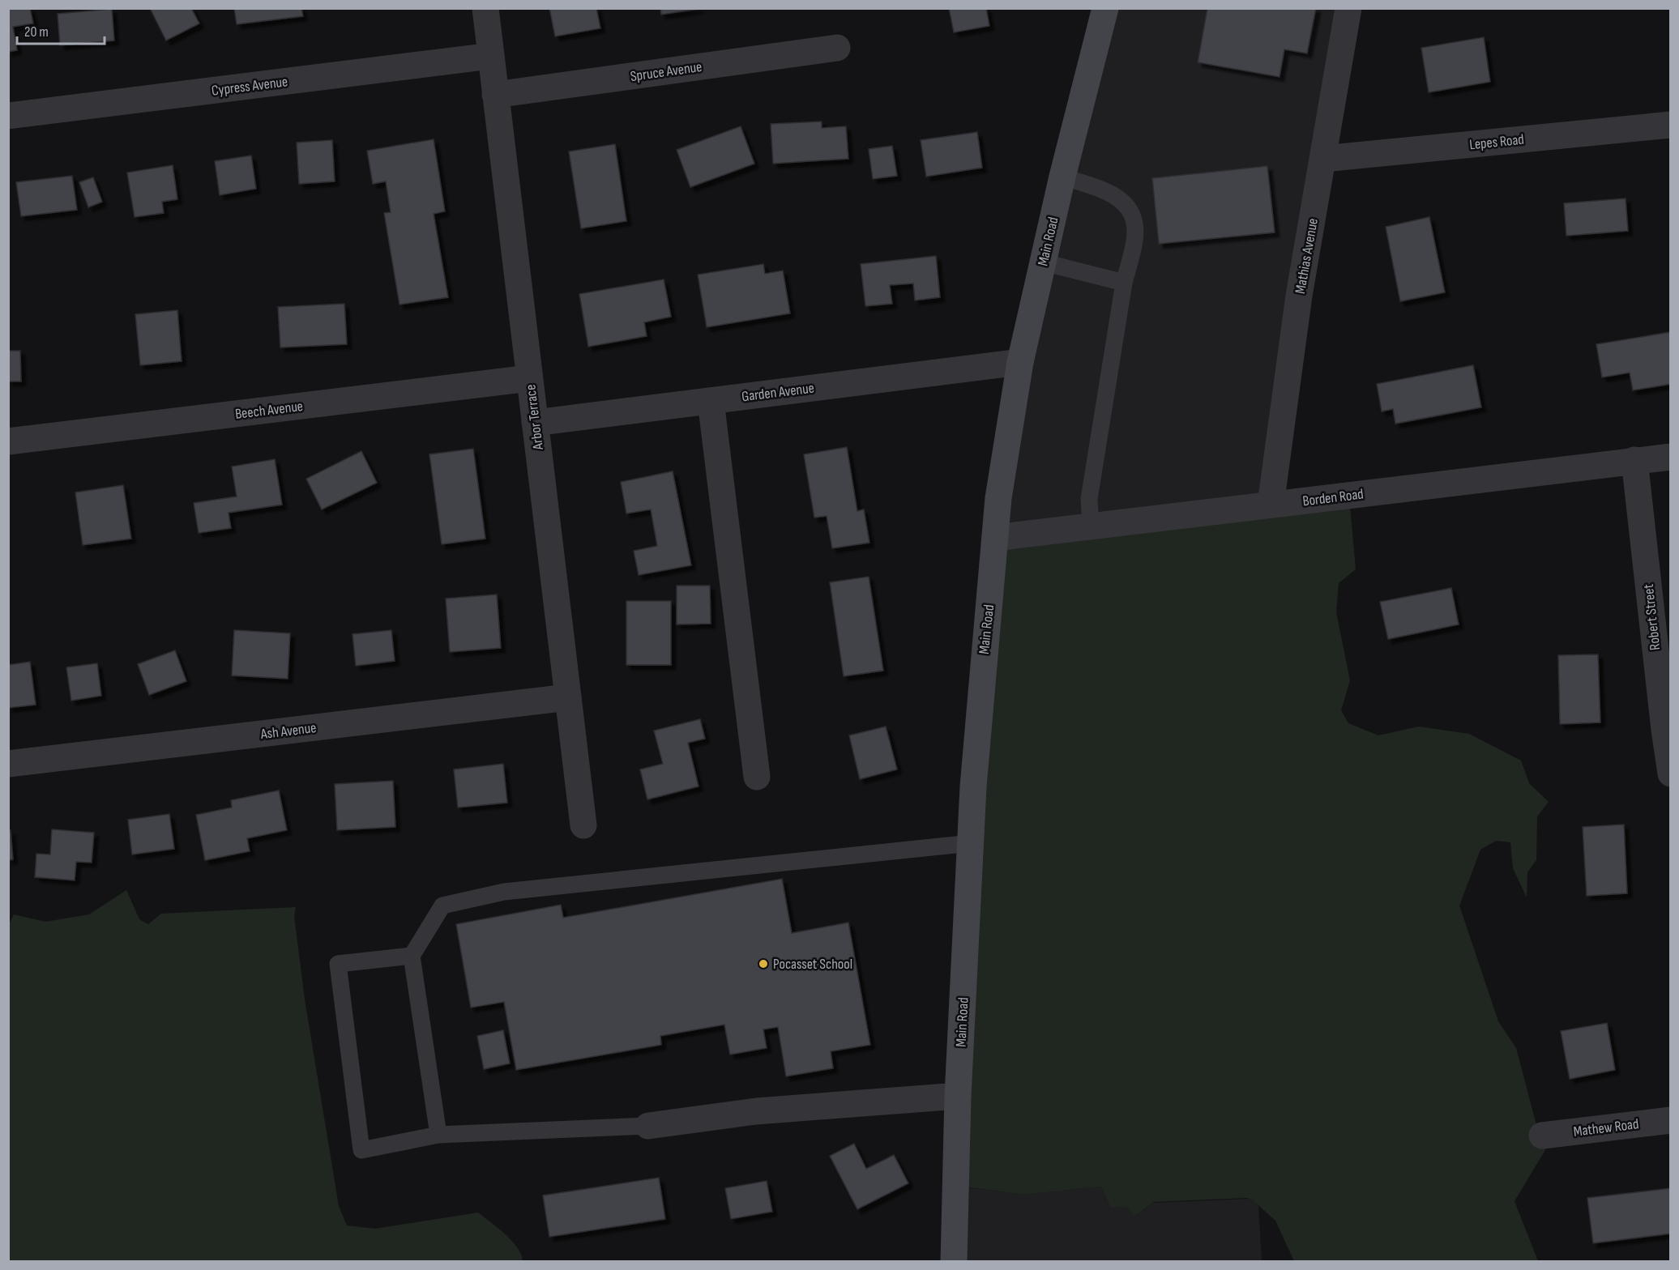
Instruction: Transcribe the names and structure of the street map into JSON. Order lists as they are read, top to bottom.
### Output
{
  "streets": {
    "main road": ["Main Road"],
    "street": [
      "Spruce Avenue",
      "Cypress Avenue",
      "Lepes Road",
      "Mathias Avenue",
      "Garden Avenue",
      "Beech Avenue",
      "Arbor Terrace",
      "Borden Road",
      "Robert Street",
      "Ash Avenue",
      "Mathew Road"
    ]
  },
  "crossings": [
    ["Spruce Avenue", "Arbor Terrace"],
    ["Cypress Avenue", "Arbor Terrace"],
    ["Lepes Road", "Mathias Avenue"],
    ["Main Road", "Garden Avenue"],
    ["Main Road", "Borden Road"],
    ["Mathias Avenue", "Borden Road"],
    ["Garden Avenue", "Arbor Terrace"],
    ["Beech Avenue", "Arbor Terrace"],
    ["Arbor Terrace", "Ash Avenue"],
    ["Borden Road", "Robert Street"]
  ],
  "places": ["Pocasset School"],
  "scale_bar": "20 m"
}
